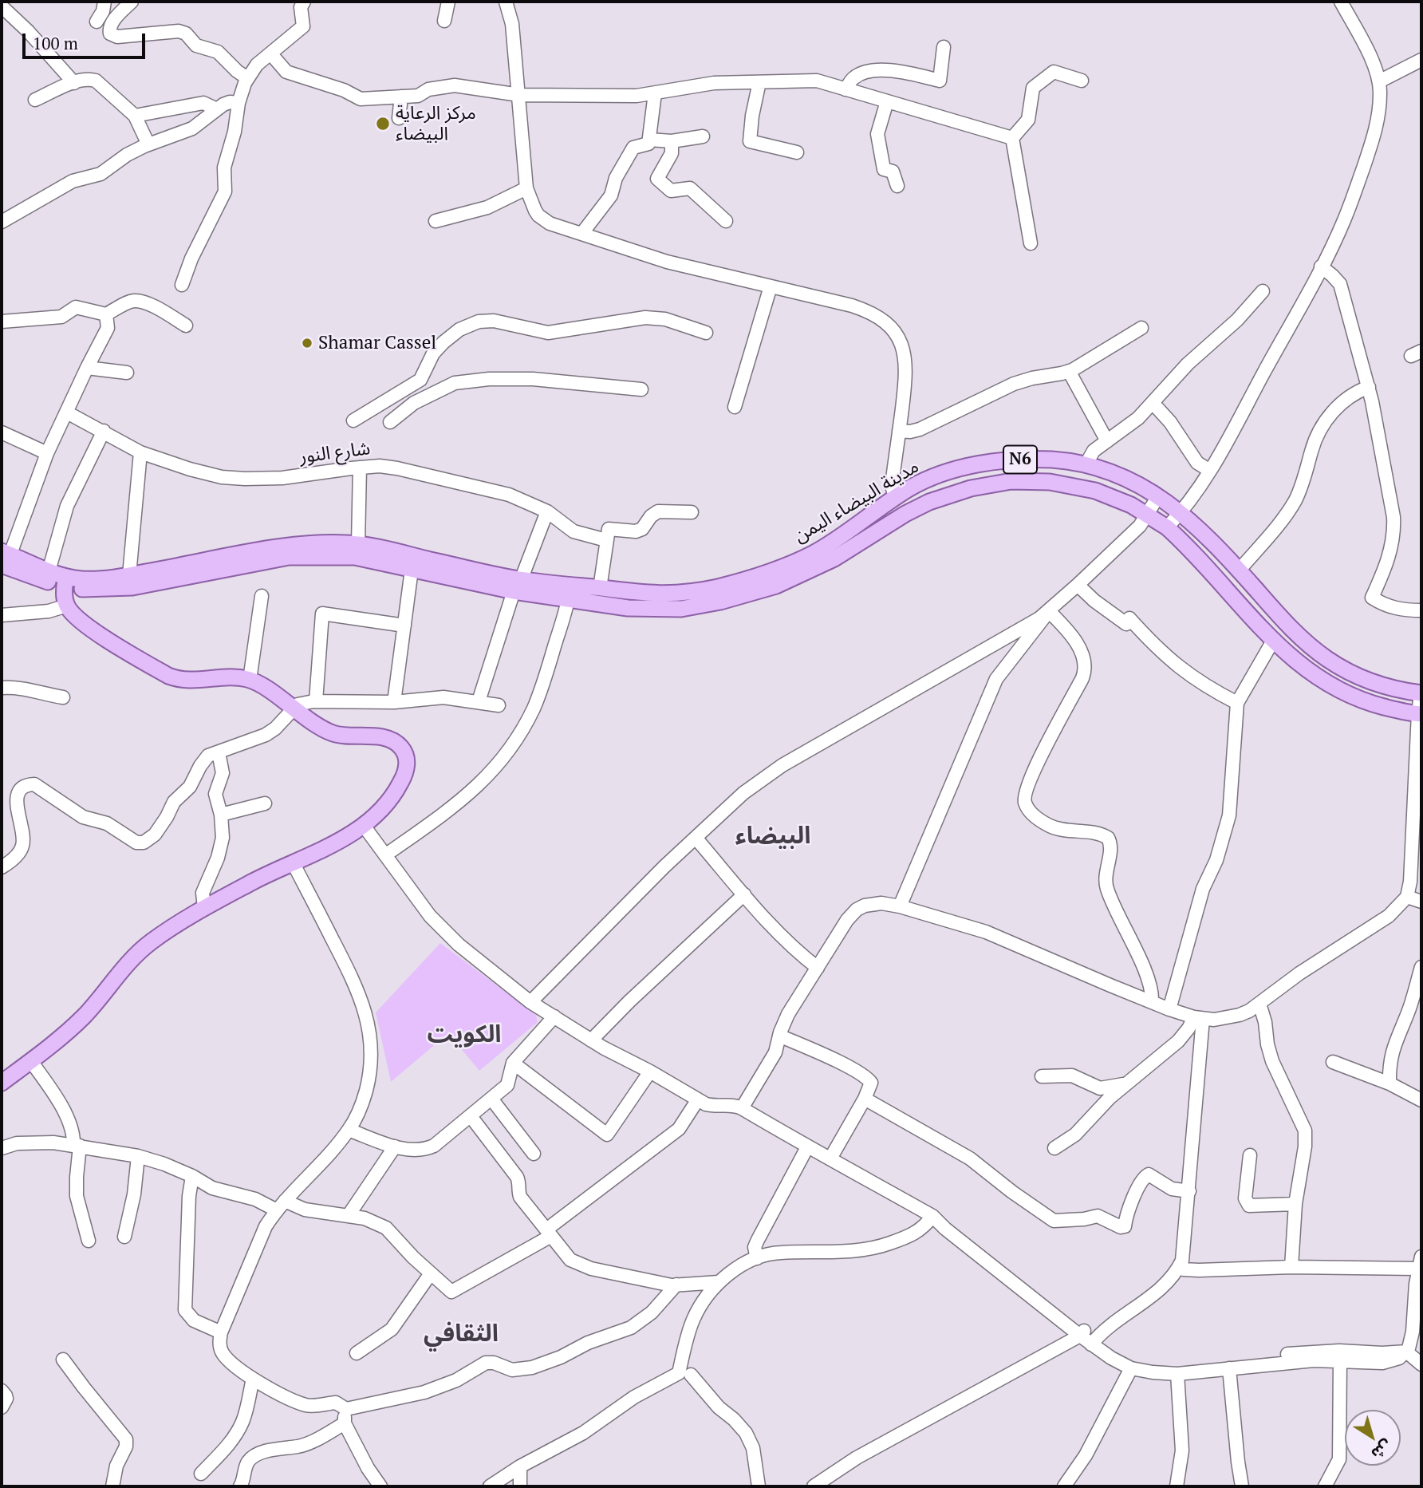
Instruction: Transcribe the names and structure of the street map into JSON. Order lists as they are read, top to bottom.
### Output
{
  "streets": {
    "main road": ["N6", "مدينة البيضاء اليمن"],
    "street": ["شارع النور"]
  },
  "districts": ["البيضاء", "الكويت", "الثقافي"],
  "places": ["مركز الرعاية البيضاء", "Shamar Cassel"],
  "scale_bar": "100 m",
  "north": "bottom right"
}
